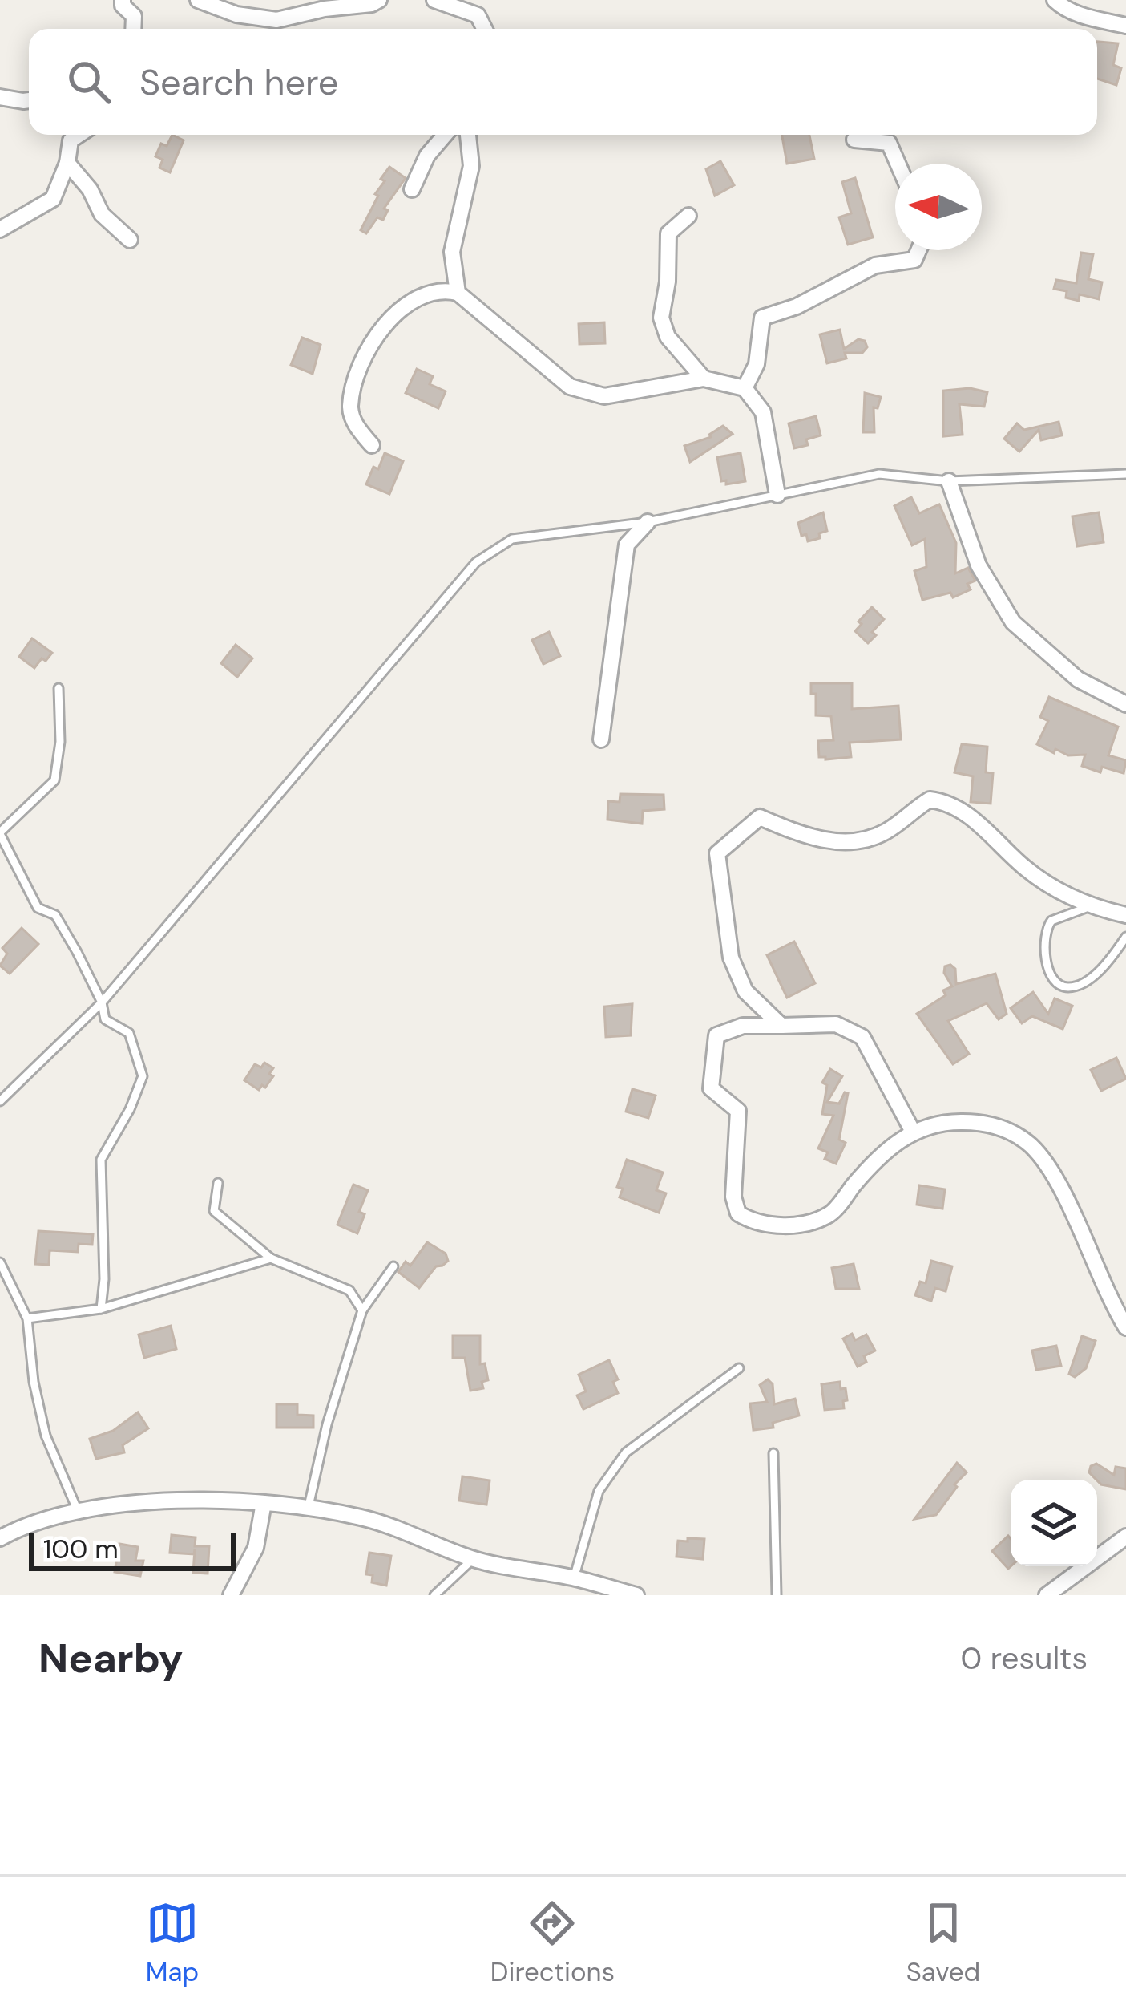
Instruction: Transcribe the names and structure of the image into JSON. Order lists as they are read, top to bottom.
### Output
{
  "scale_bar": "100 m",
  "north": "left",
  "page": {
    "search": "Search here",
    "scale": "100 m",
    "heading": ["Nearby", "0 results"],
    "nav": ["Map", "Directions", "Saved"]
  }
}
